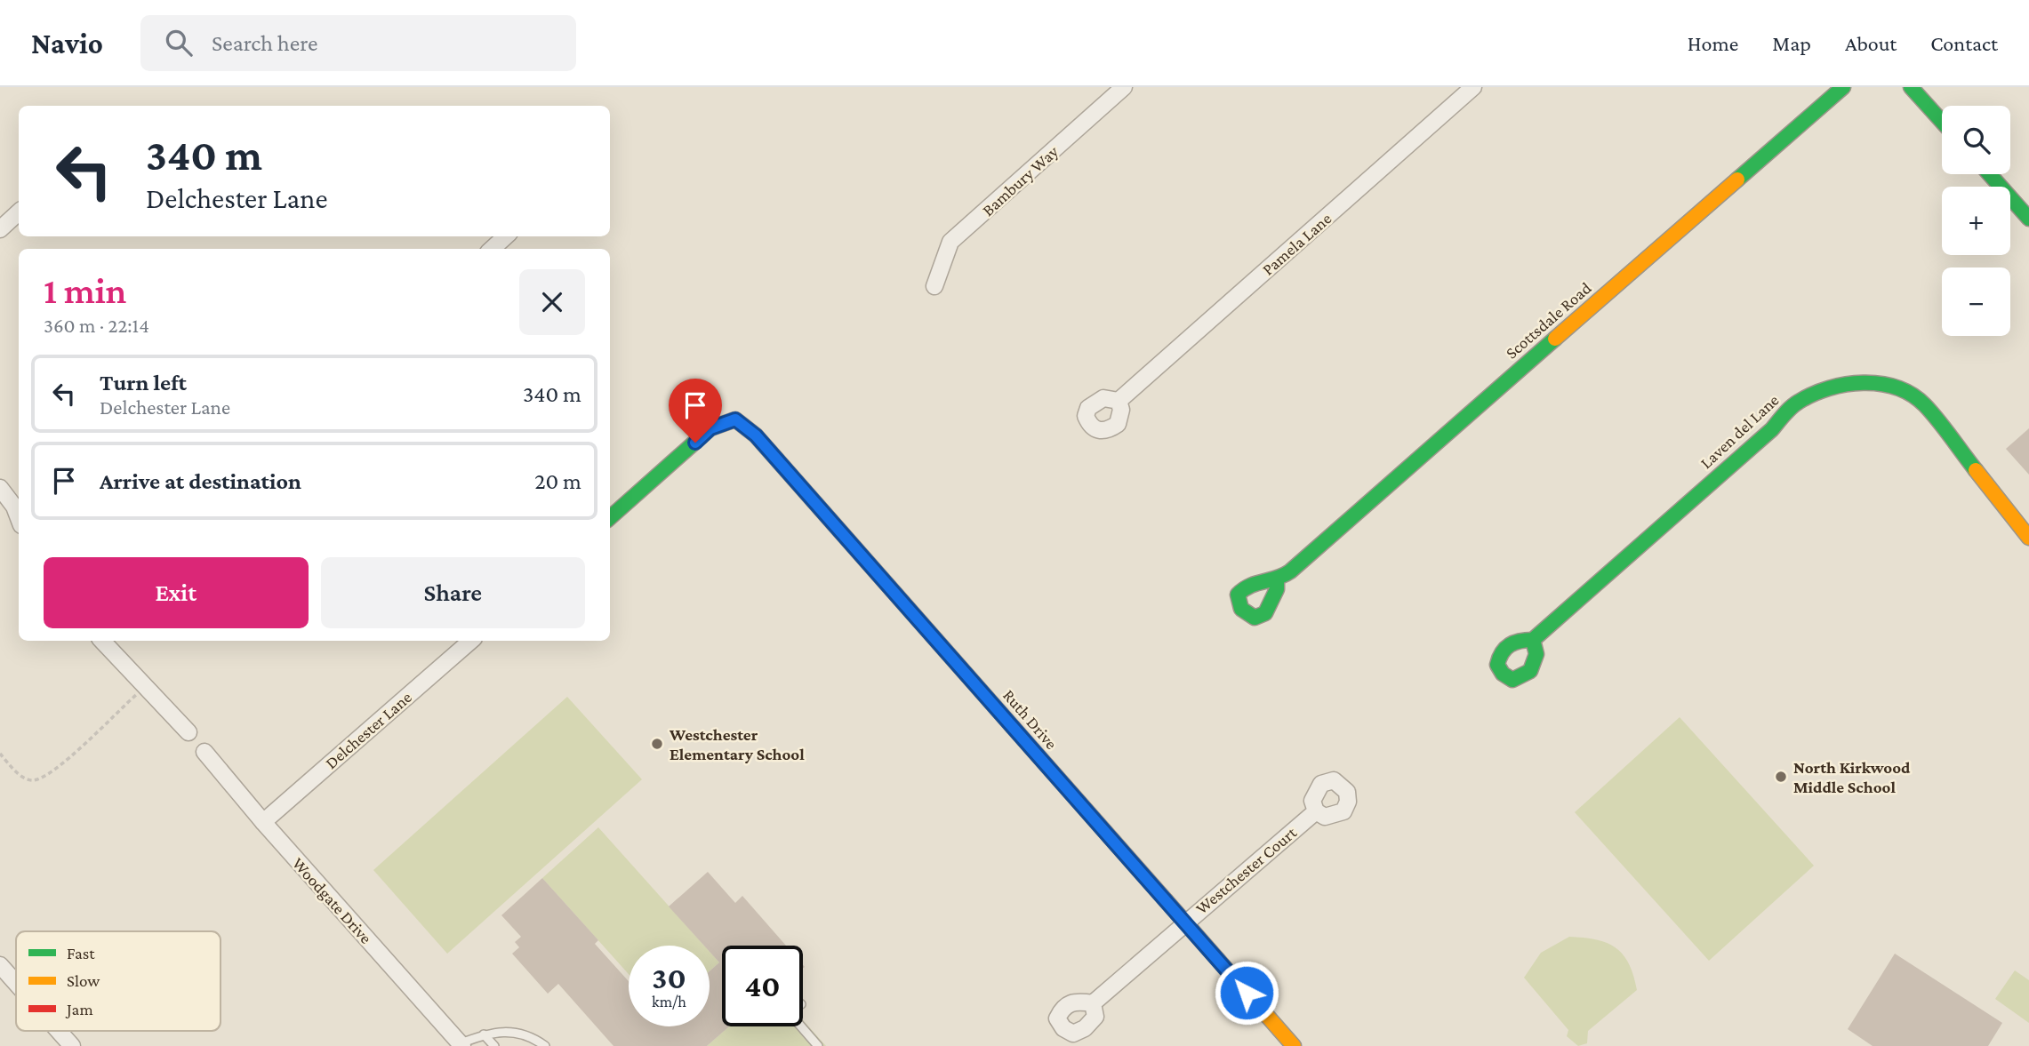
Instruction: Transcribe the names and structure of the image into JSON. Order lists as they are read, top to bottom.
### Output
{
  "streets": {
    "street": [
      "Bambury Way",
      "Pamela Lane",
      "Scottsdale Road",
      "Laven del Lane",
      "Ruth Drive",
      "Delchester Lane",
      "Westchester Court",
      "Woodgate Drive"
    ]
  },
  "crossings": [
    ["Ruth Drive", "Westchester Court"],
    ["Delchester Lane", "Woodgate Drive"]
  ],
  "places": ["Westchester Elementary School", "North Kirkwood Middle School"],
  "legend": ["Fast", "Slow", "Jam"],
  "page": {
    "header": "Navio",
    "search": "Search here",
    "nav": [
      "Home",
      "Map",
      "About",
      "Contact"
    ],
    "map_buttons": ["+", "−"],
    "turn": ["340 m", "Delchester Lane"],
    "heading": ["1 min", "360 m · 22:14"],
    "list": [
      {
        "name": "Turn left",
        "note": "Delchester Lane",
        "value": "340 m"
      },
      {
        "name": "Arrive at destination",
        "value": "20 m"
      }
    ],
    "buttons": ["Exit", "Share"],
    "speed": "30 km/h",
    "limit": "40"
  }
}
